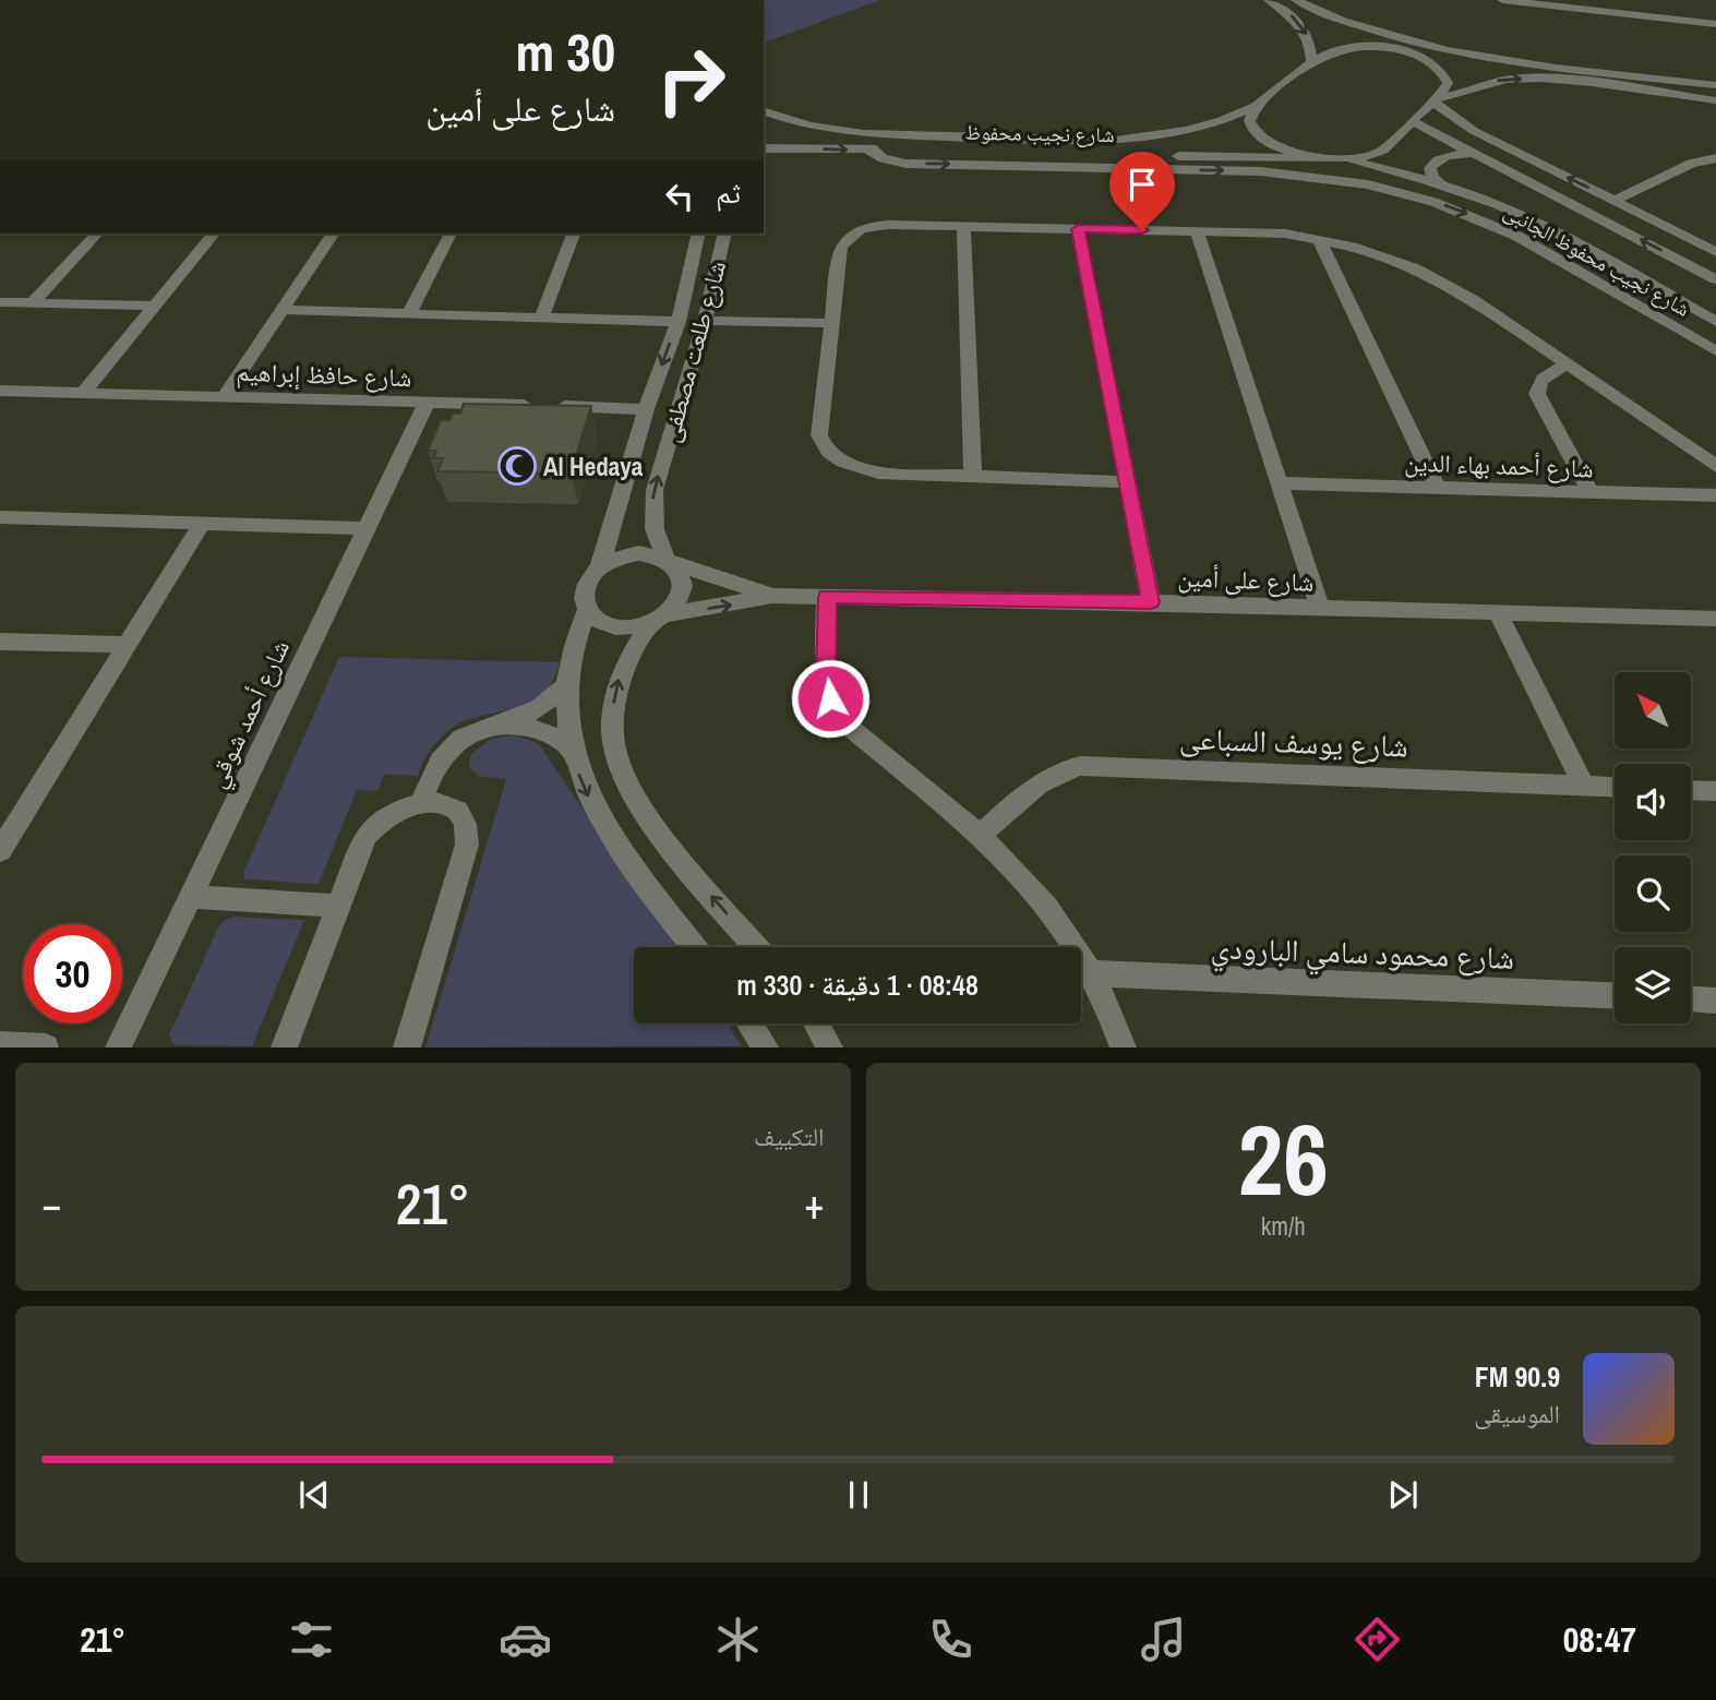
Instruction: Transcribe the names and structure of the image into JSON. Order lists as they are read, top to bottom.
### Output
{
  "streets": {
    "street": [
      "شارع نجيب محفوظ",
      "شارع نجيب محفوظ الجانبى",
      "شارع طلعت مصطفى",
      "شارع حافظ إبراهيم",
      "شارع أحمد بهاء الدين",
      "شارع على أمين",
      "شارع أحمد شوقي",
      "شارع يوسف السباعى",
      "شارع محمود سامي البارودي"
    ]
  },
  "crossings": [
    ["شارع نجيب محفوظ", "شارع نجيب محفوظ الجانبى"],
    ["شارع طلعت مصطفى", "شارع حافظ إبراهيم"],
    ["شارع طلعت مصطفى", "شارع على أمين"],
    ["شارع حافظ إبراهيم", "شارع أحمد شوقي"]
  ],
  "places": {
    "mosque": ["Al Hedaya"]
  },
  "north": "top left",
  "page": {
    "turn": ["30 m", "شارع على أمين"],
    "then": "ثم",
    "limit": "30",
    "trip": "08:48 · 1 دقيقة · 330 m",
    "tile": [
      ["26", "km/h"],
      "التكييف"
    ],
    "heat": ["−", "21°", "+"],
    "song": ["90.9 FM", "الموسيقى"],
    "tabs": ["08:47", "21°"]
  }
}
